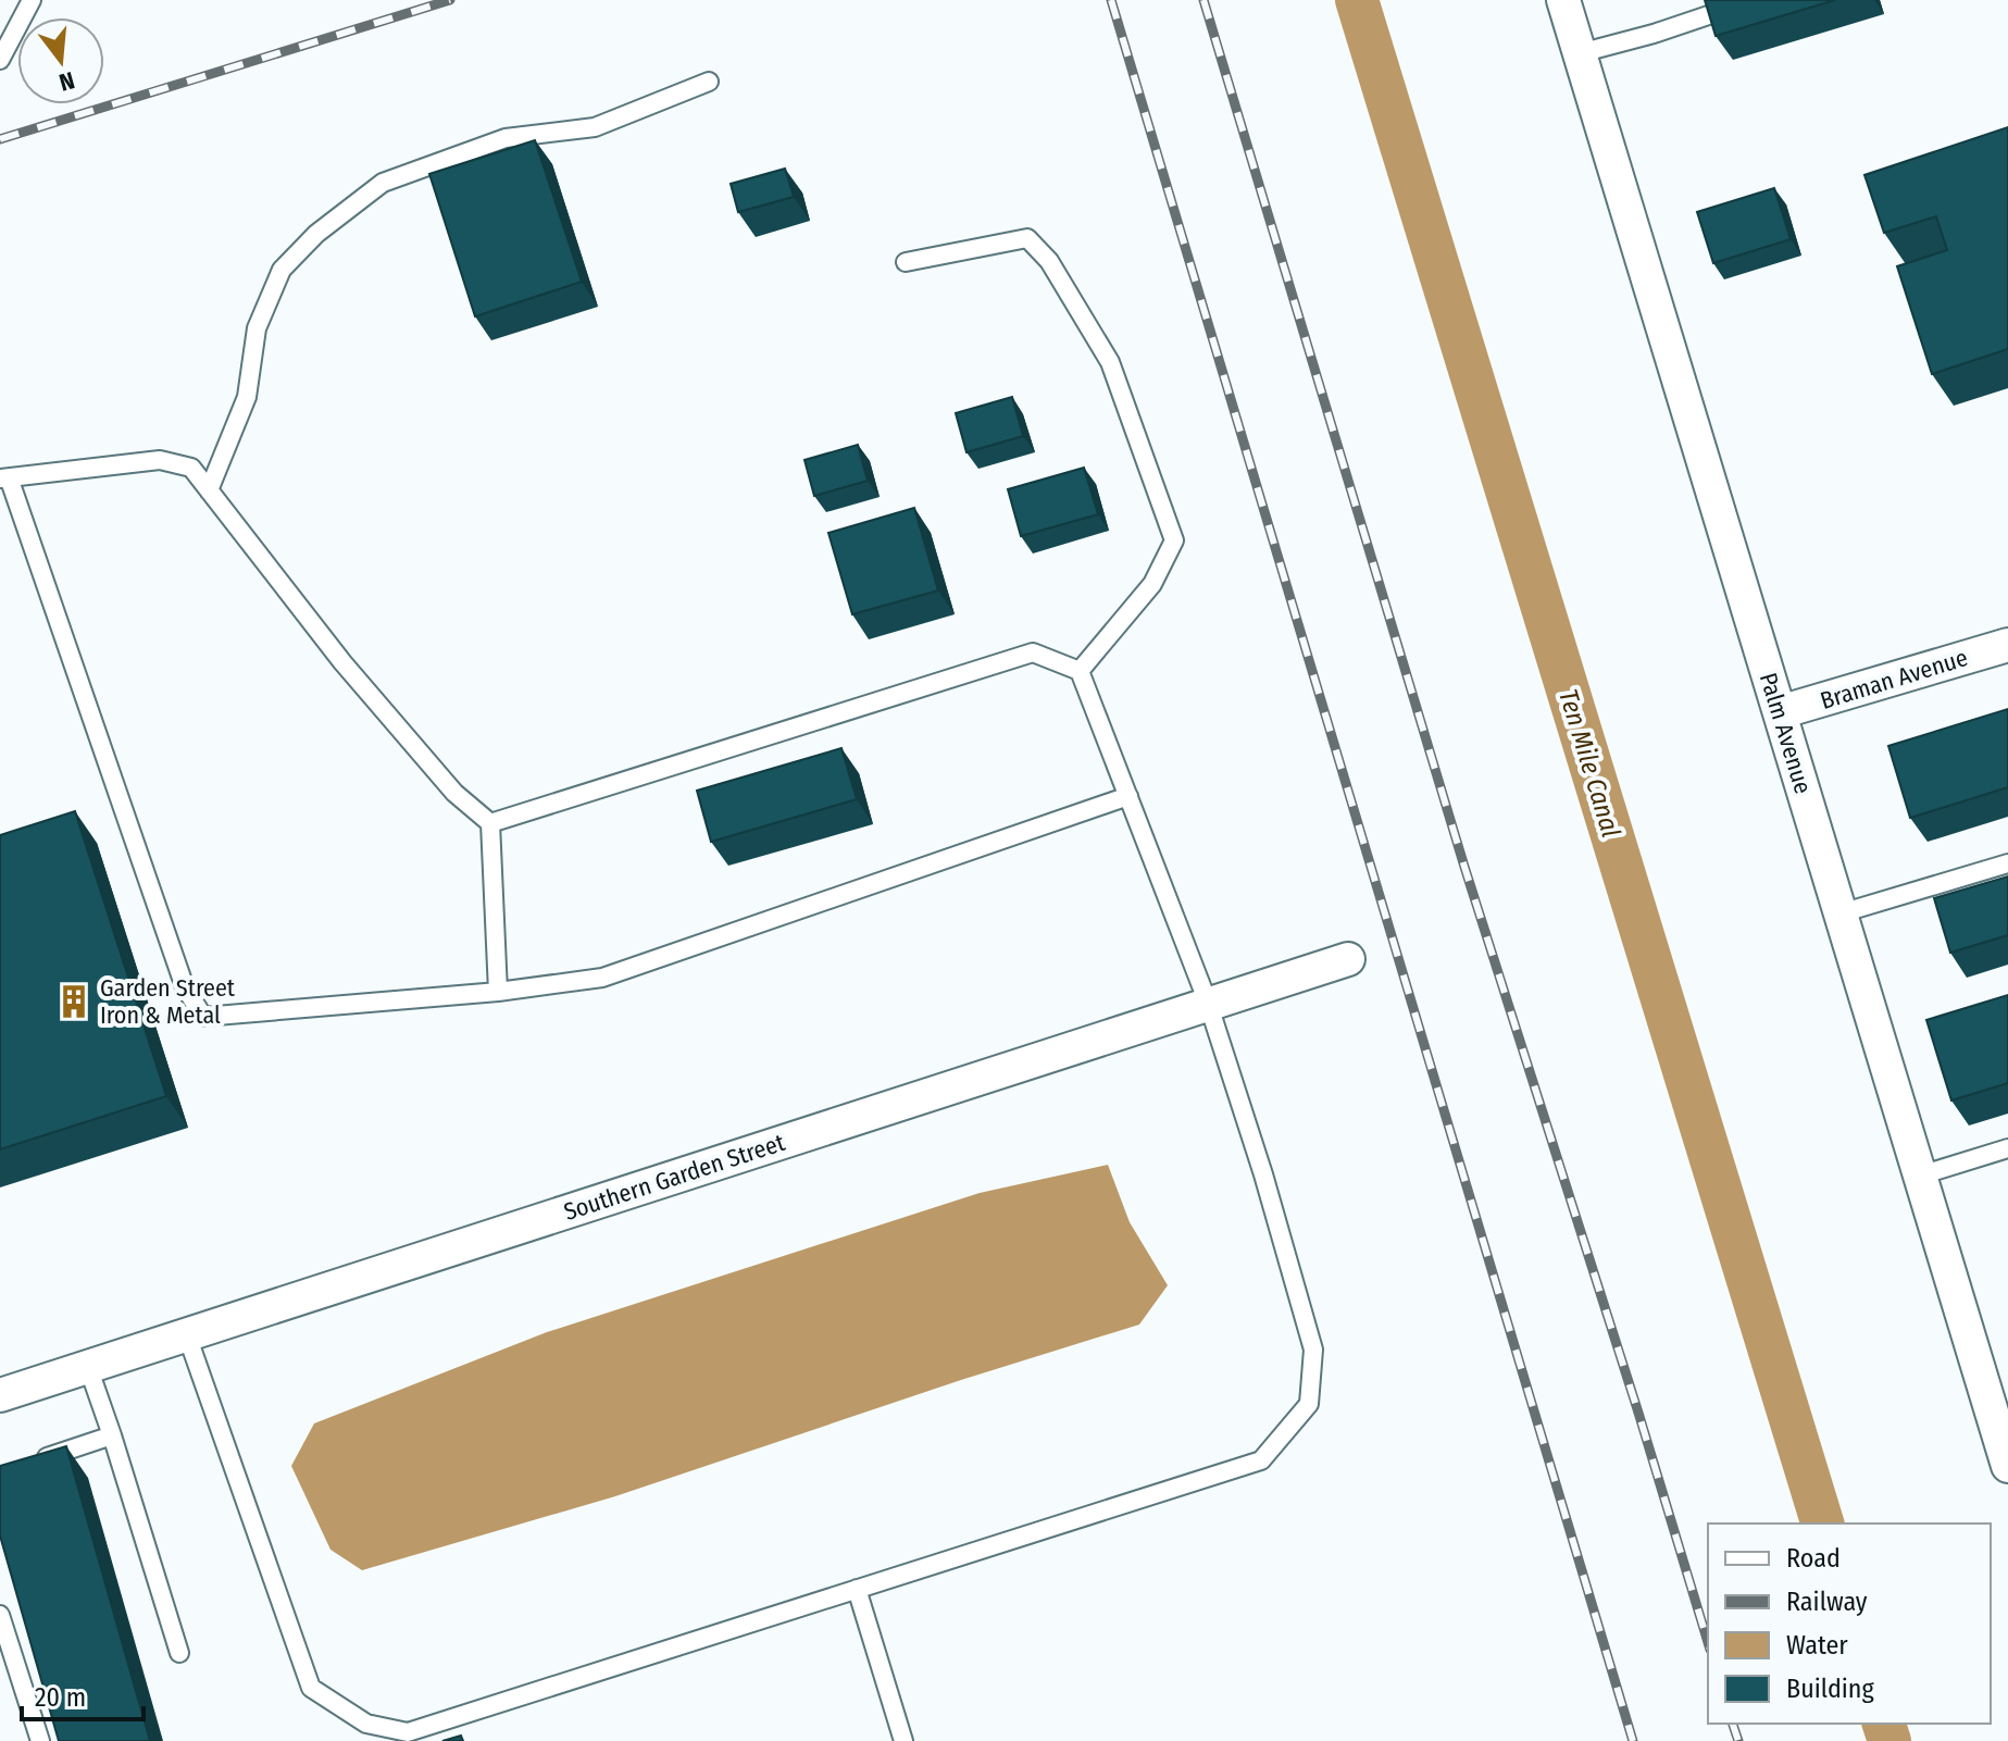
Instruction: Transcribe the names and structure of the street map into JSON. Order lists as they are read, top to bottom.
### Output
{
  "streets": {
    "street": ["Braman Avenue", "Palm Avenue", "Southern Garden Street"]
  },
  "crossings": [
    ["Braman Avenue", "Palm Avenue"]
  ],
  "water": ["Ten Mile Canal"],
  "places": {
    "building": ["Garden Street Iron & Metal"]
  },
  "legend": [
    "Road",
    "Railway",
    "Water",
    "Building"
  ],
  "scale_bar": "20 m",
  "north": "bottom"
}
